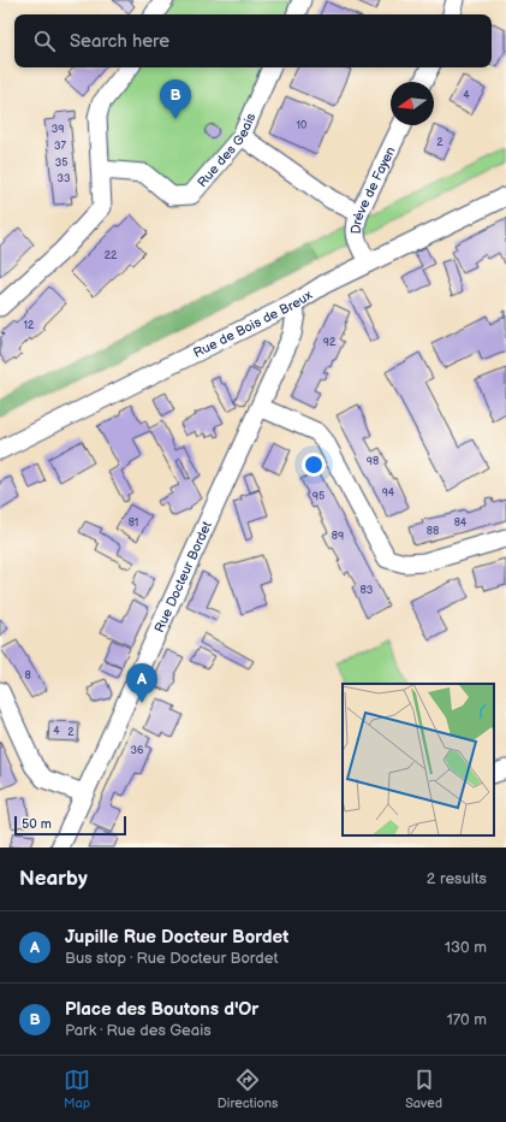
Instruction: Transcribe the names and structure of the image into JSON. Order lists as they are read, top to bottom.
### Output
{
  "streets": {
    "street": [
      "Rue des Geais",
      "Drève de Fayen",
      "Rue de Bois de Breux",
      "Rue Docteur Bordet"
    ]
  },
  "crossings": [
    ["Drève de Fayen", "Rue de Bois de Breux"],
    ["Rue de Bois de Breux", "Rue Docteur Bordet"]
  ],
  "house_numbers": [
    "4",
    "10",
    "39",
    "2",
    "37",
    "35",
    "33",
    "22",
    "12",
    "92",
    "98",
    "94",
    "95",
    "81",
    "84",
    "88",
    "89",
    "83",
    "8",
    "4",
    "2",
    "36"
  ],
  "scale_bar": "50 m",
  "north": "left",
  "page": {
    "search": "Search here",
    "pins": ["B", "A"],
    "scale": "50 m",
    "heading": ["Nearby", "2 results"],
    "list": [
      {
        "mark": "A",
        "name": "Jupille Rue Docteur Bordet",
        "note": "Bus stop · Rue Docteur Bordet",
        "value": "130 m"
      },
      {
        "mark": "B",
        "name": "Place des Boutons d'Or",
        "note": "Park · Rue des Geais",
        "value": "170 m"
      }
    ],
    "nav": ["Map", "Directions", "Saved"]
  }
}
